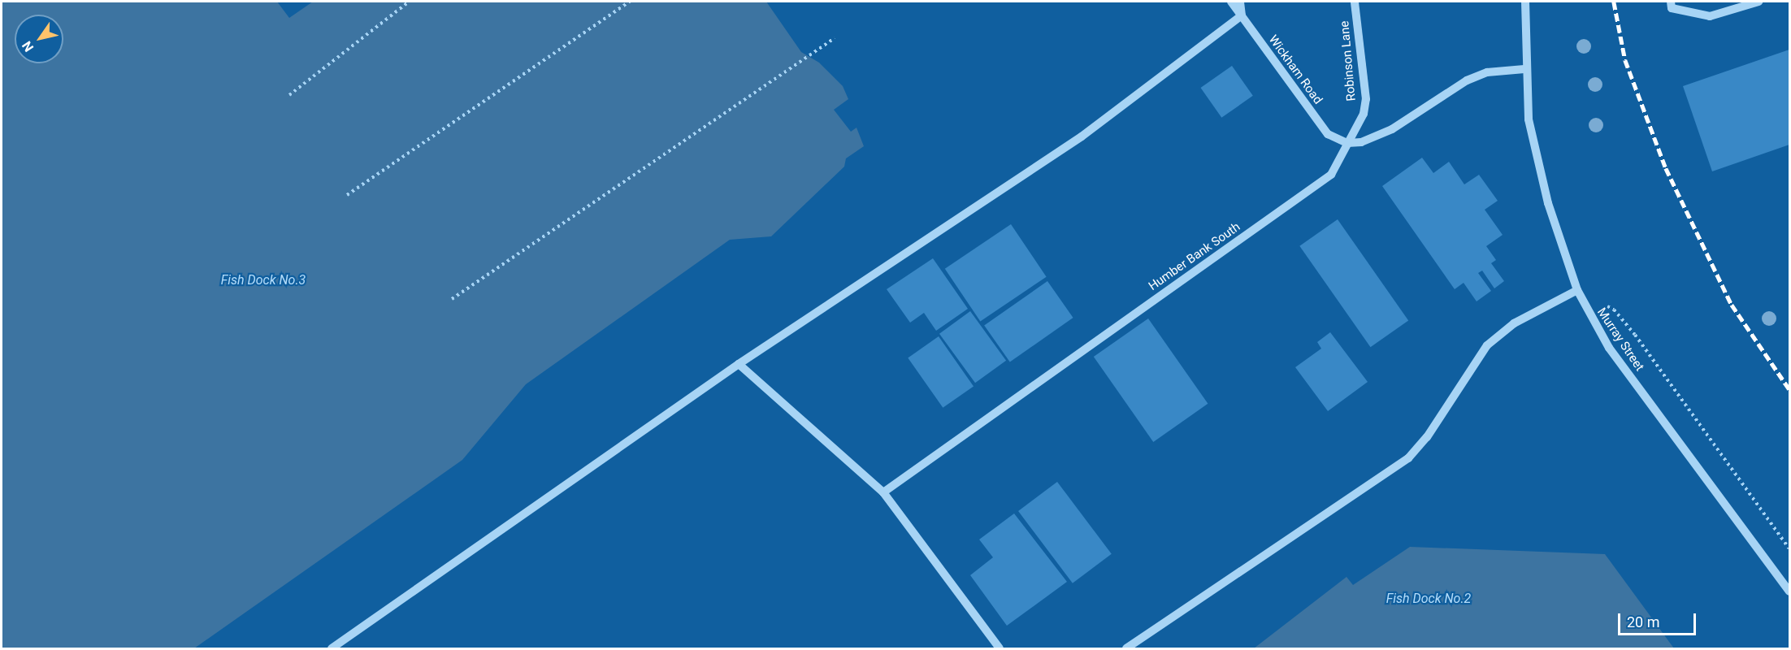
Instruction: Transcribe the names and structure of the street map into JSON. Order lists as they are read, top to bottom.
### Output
{
  "streets": {
    "street": [
      "Robinson Lane",
      "Wickham Road",
      "Humber Bank South",
      "Murray Street"
    ]
  },
  "crossings": [
    ["Robinson Lane", "Wickham Road"],
    ["Robinson Lane", "Humber Bank South"],
    ["Wickham Road", "Humber Bank South"]
  ],
  "water": ["Fish Dock No.3", "Fish Dock No.2"],
  "scale_bar": "20 m",
  "north": "bottom left"
}
